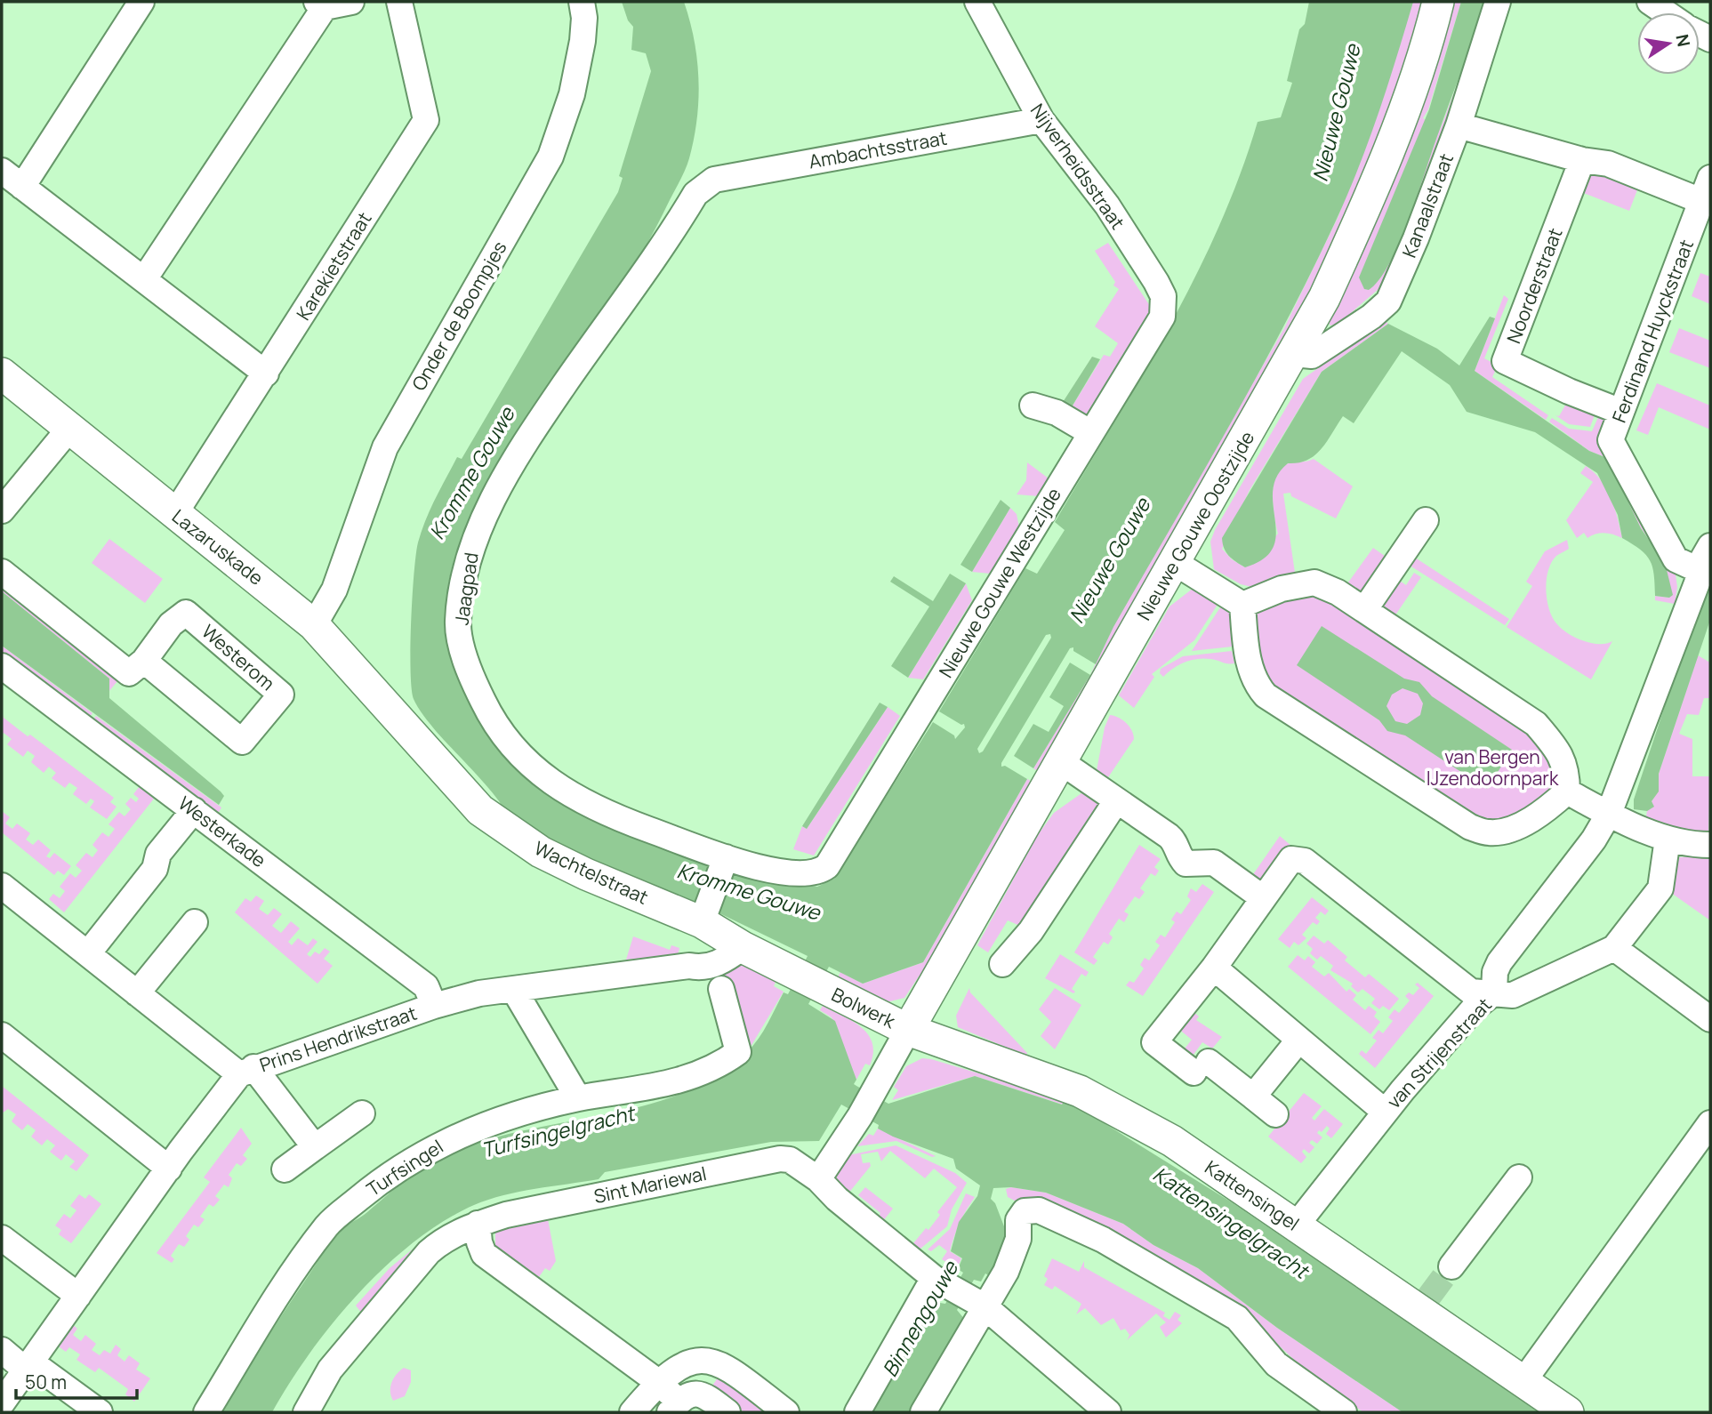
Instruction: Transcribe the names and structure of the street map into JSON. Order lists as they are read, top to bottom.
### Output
{
  "streets": {
    "main road": [
      "Nieuwe Gouwe Oostzijde",
      "Lazaruskade",
      "Wachtelstraat",
      "Bolwerk",
      "Kattensingel"
    ],
    "street": [
      "Ambachtsstraat",
      "Nijverheidsstraat",
      "Kanaalstraat",
      "Karekietstraat",
      "Noorderstraat",
      "Onder de Boompjes",
      "Ferdinand Huyckstraat",
      "Nieuwe Gouwe Westzijde",
      "Jaagpad",
      "Westerom",
      "Westerkade",
      "Prins Hendrikstraat",
      "van Strijenstraat",
      "Turfsingel",
      "Sint Mariewal"
    ]
  },
  "crossings": [
    ["Ambachtsstraat", "Nijverheidsstraat"],
    ["Ambachtsstraat", "Jaagpad"],
    ["Nijverheidsstraat", "Nieuwe Gouwe Westzijde"],
    ["Kanaalstraat", "Nieuwe Gouwe Oostzijde"],
    ["Karekietstraat", "Lazaruskade"],
    ["Noorderstraat", "Ferdinand Huyckstraat"],
    ["Onder de Boompjes", "Lazaruskade"],
    ["Onder de Boompjes", "Wachtelstraat"],
    ["Ferdinand Huyckstraat", "van Strijenstraat"],
    ["Nieuwe Gouwe Oostzijde", "Bolwerk"],
    ["Nieuwe Gouwe Oostzijde", "Kattensingel"],
    ["Lazaruskade", "Wachtelstraat"],
    ["Nieuwe Gouwe Westzijde", "Jaagpad"],
    ["Westerkade", "Prins Hendrikstraat"],
    ["Wachtelstraat", "Bolwerk"],
    ["Wachtelstraat", "Prins Hendrikstraat"],
    ["Bolwerk", "Kattensingel"],
    ["van Strijenstraat", "Kattensingel"]
  ],
  "water": [
    "Nieuwe Gouwe",
    "Kromme Gouwe",
    "Turfsingelgracht",
    "Kattensingelgracht",
    "Binnengouwe"
  ],
  "parks": ["van Bergen IJzendoornpark"],
  "scale_bar": "50 m",
  "north": "right"
}
